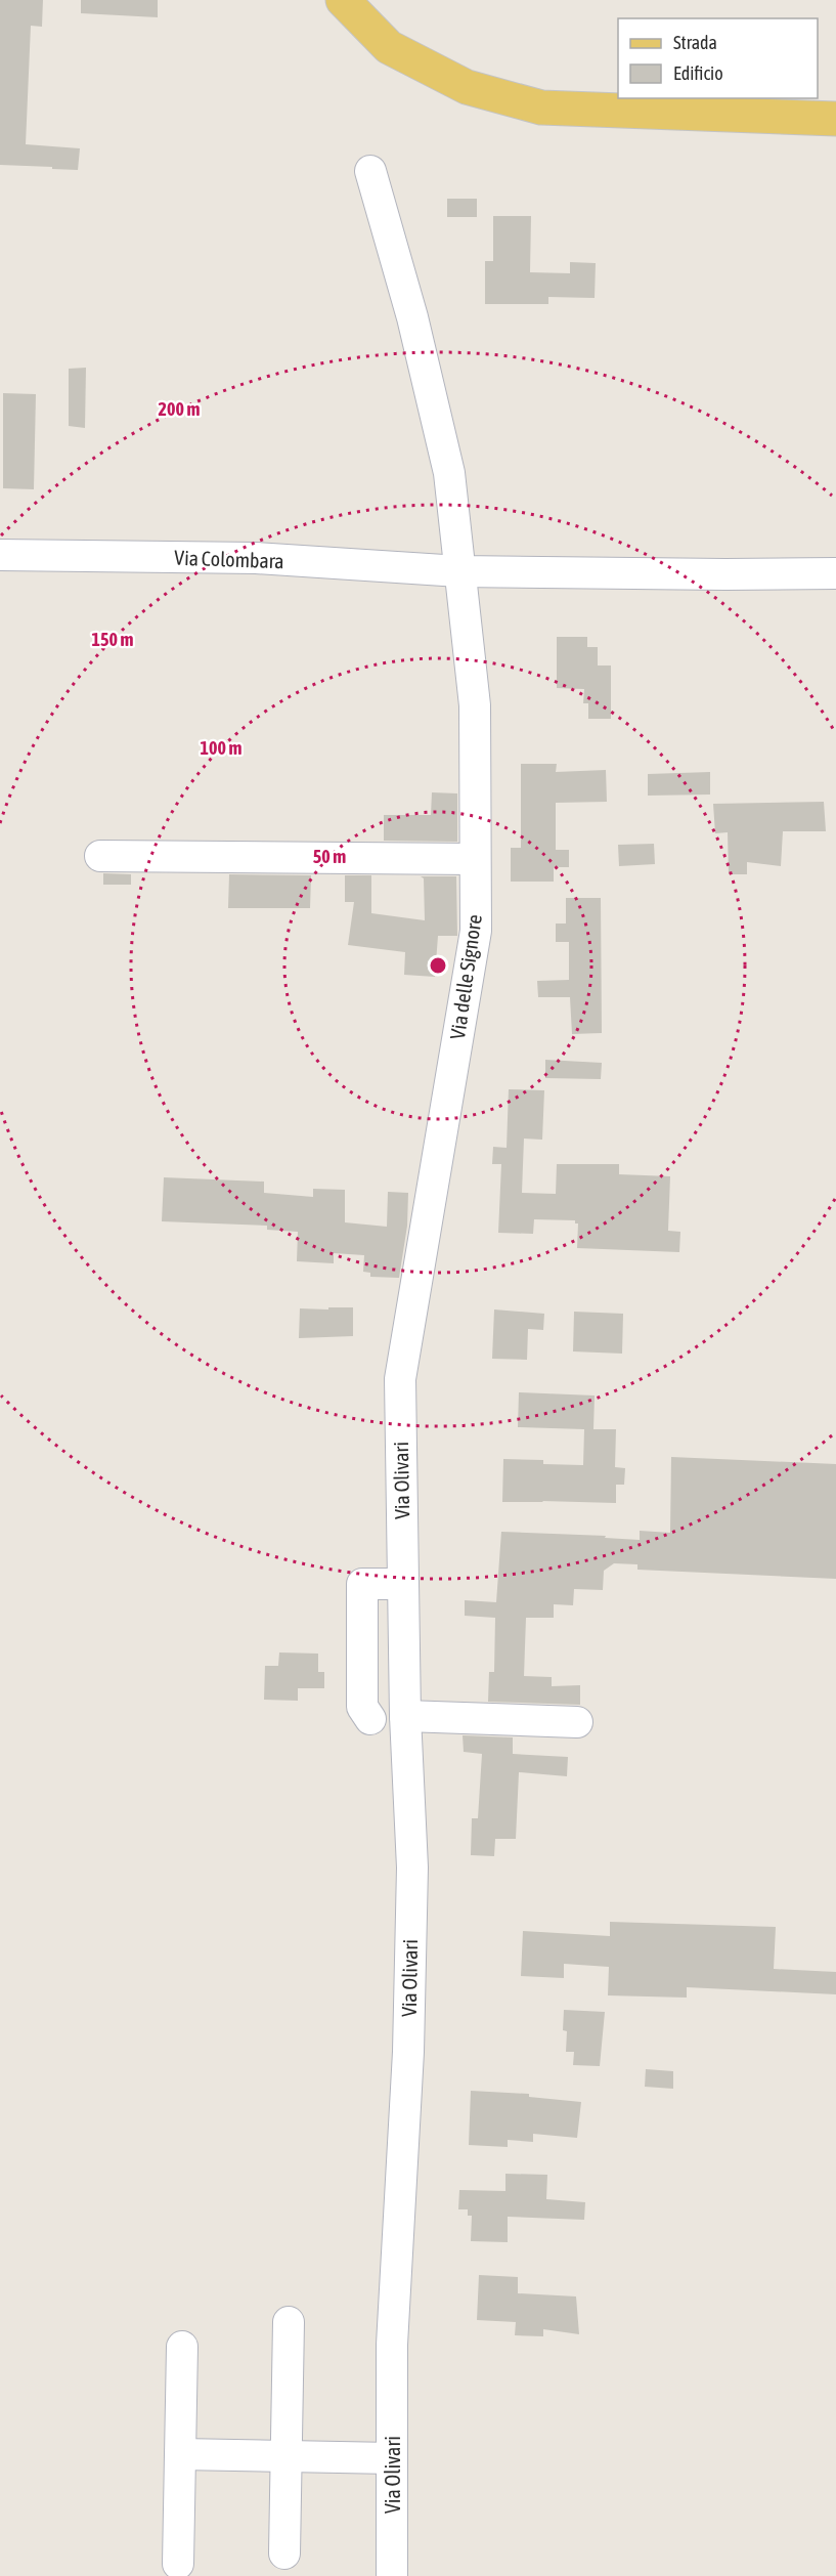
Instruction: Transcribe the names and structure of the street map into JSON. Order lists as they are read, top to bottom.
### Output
{
  "streets": {
    "street": ["Via Colombara", "Via delle Signore", "Via Olivari"]
  },
  "crossings": [
    ["Via Colombara", "Via delle Signore"],
    ["Via delle Signore", "Via Olivari"]
  ],
  "legend": ["Strada", "Edificio"],
  "rings": [
    "200 m",
    "150 m",
    "100 m",
    "50 m"
  ]
}
